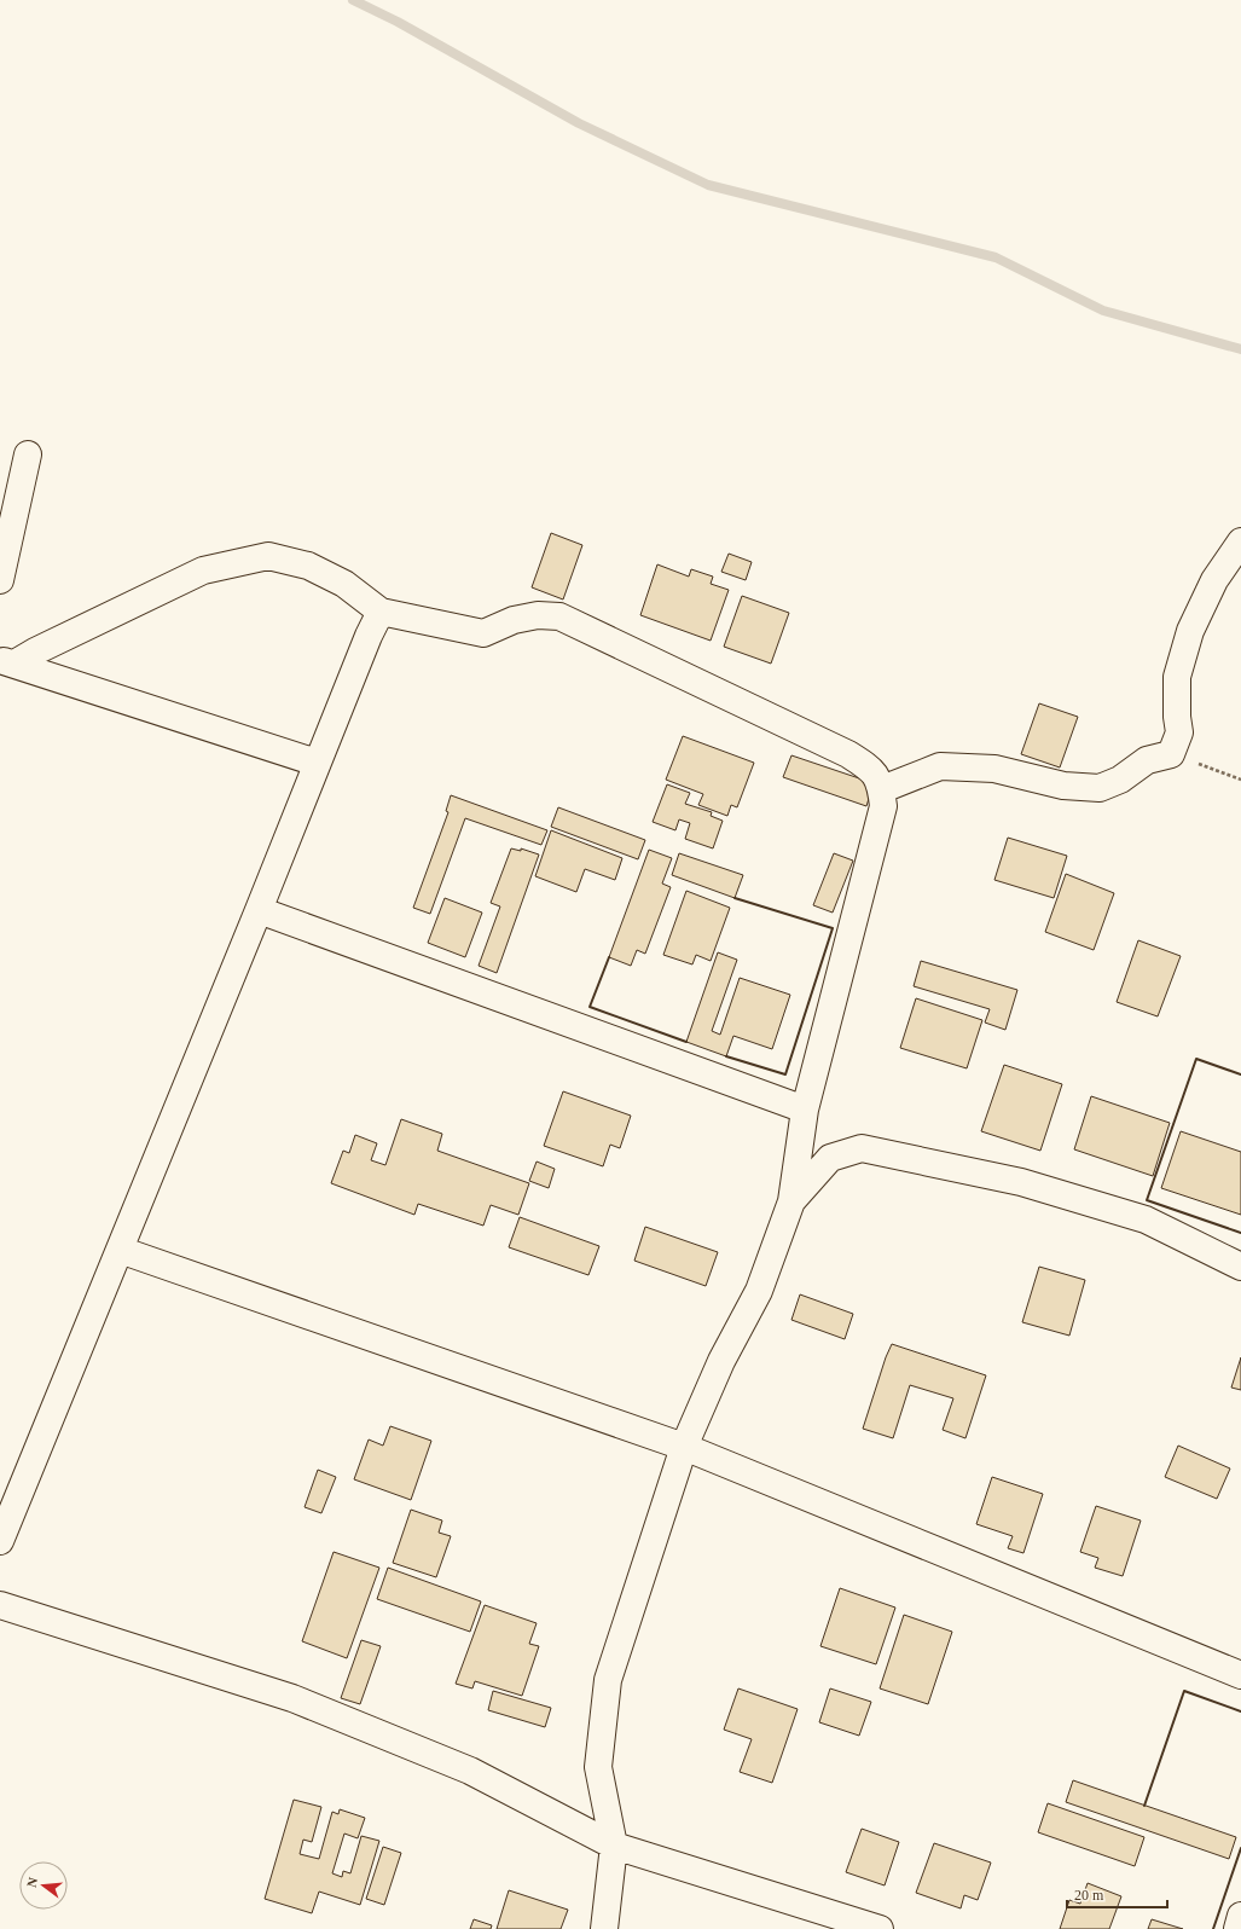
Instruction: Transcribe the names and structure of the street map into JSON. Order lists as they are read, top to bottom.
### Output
{
  "scale_bar": "20 m",
  "north": "left"
}
